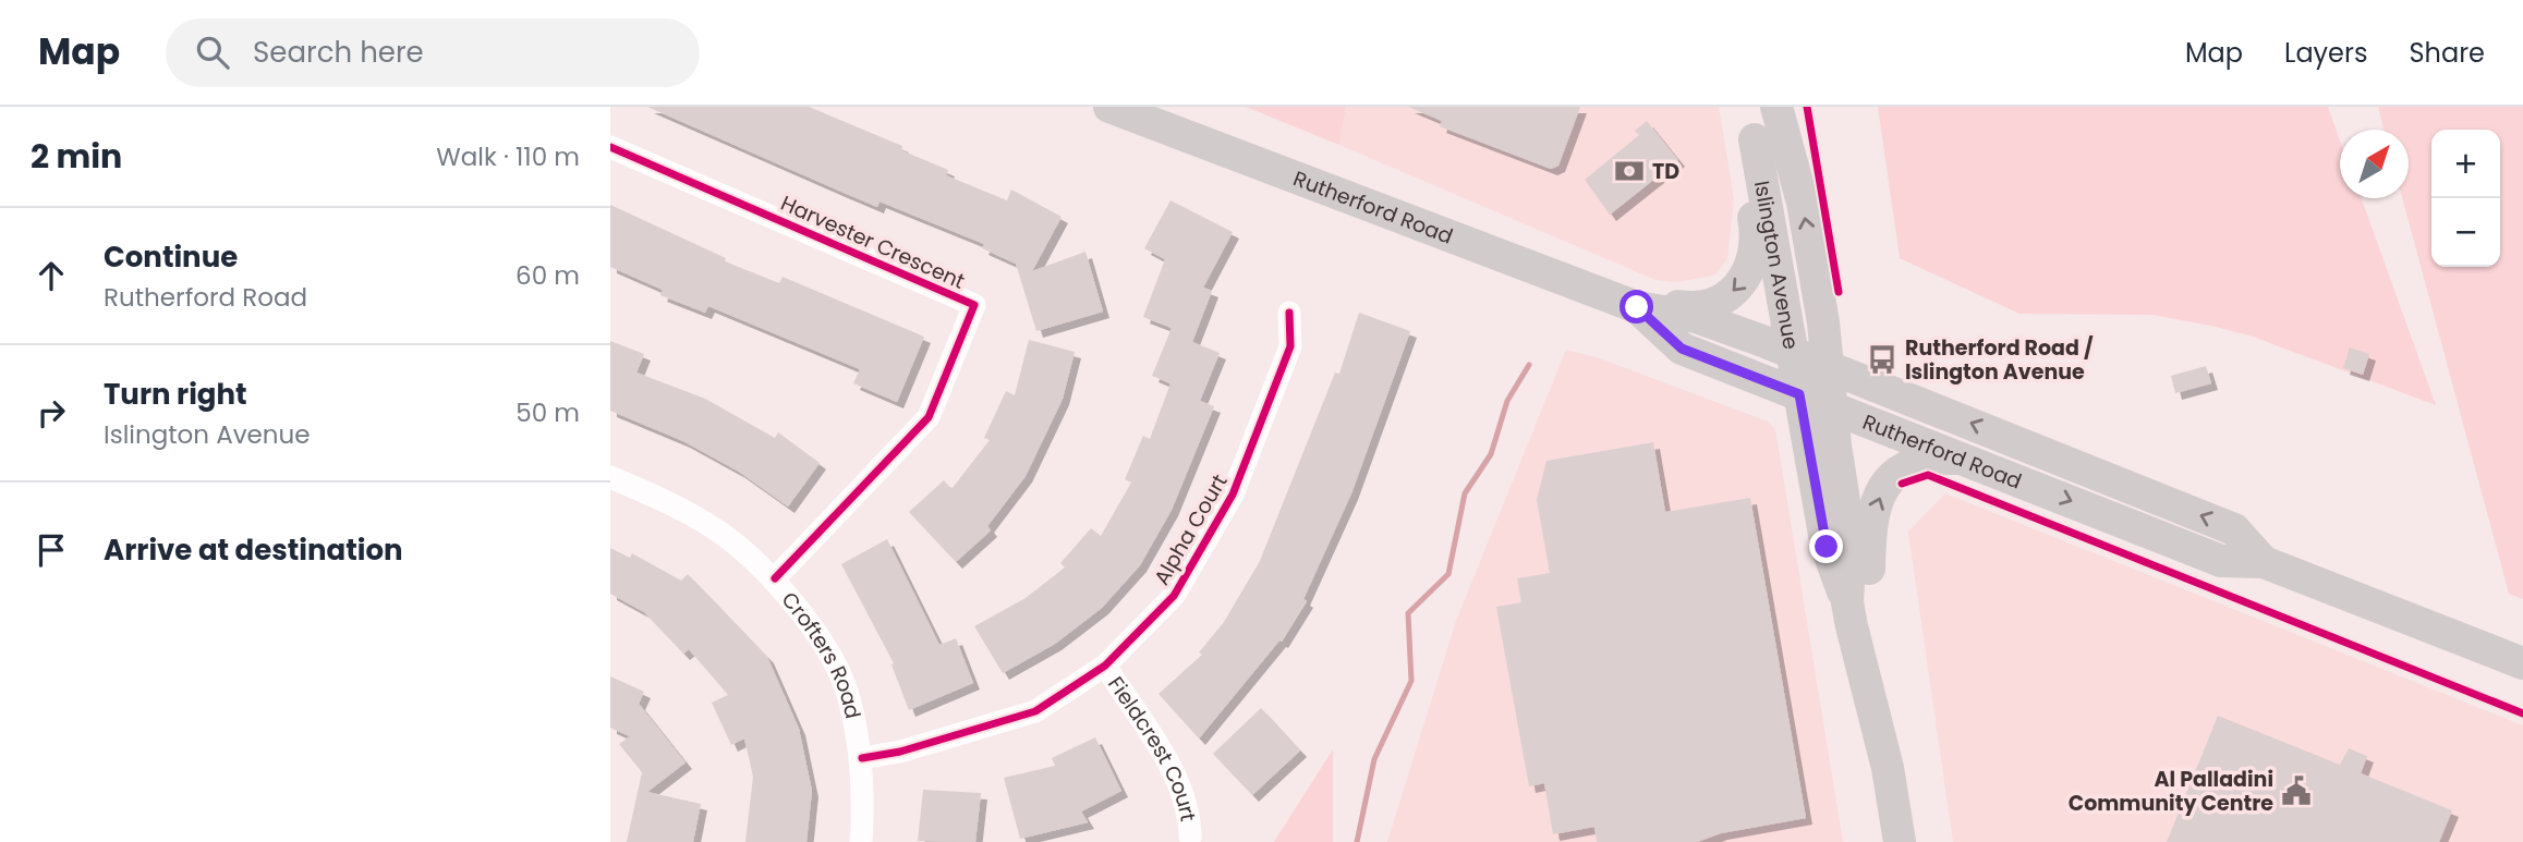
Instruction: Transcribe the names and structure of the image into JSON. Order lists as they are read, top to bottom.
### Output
{
  "streets": {
    "main road": ["Rutherford Road", "Islington Avenue"],
    "street": [
      "Harvester Crescent",
      "Alpha Court",
      "Crofters Road",
      "Fieldcrest Court"
    ]
  },
  "crossings": [
    ["Rutherford Road", "Islington Avenue"],
    ["Harvester Crescent", "Crofters Road"],
    ["Alpha Court", "Crofters Road"],
    ["Alpha Court", "Fieldcrest Court"]
  ],
  "places": {
    "bank": ["TD"],
    "bus stop": ["Rutherford Road / Islington Avenue"],
    "public building": ["Al Palladini Community Centre"]
  },
  "north": "top right",
  "page": {
    "header": "Map",
    "search": "Search here",
    "nav": ["Map", "Layers", "Share"],
    "heading": ["2 min", "Walk · 110 m"],
    "map_buttons": ["+", "−"],
    "list": [
      ["Continue", "Rutherford Road", "60 m"],
      ["Turn right", "Islington Avenue", "50 m"],
      "Arrive at destination"
    ]
  }
}
